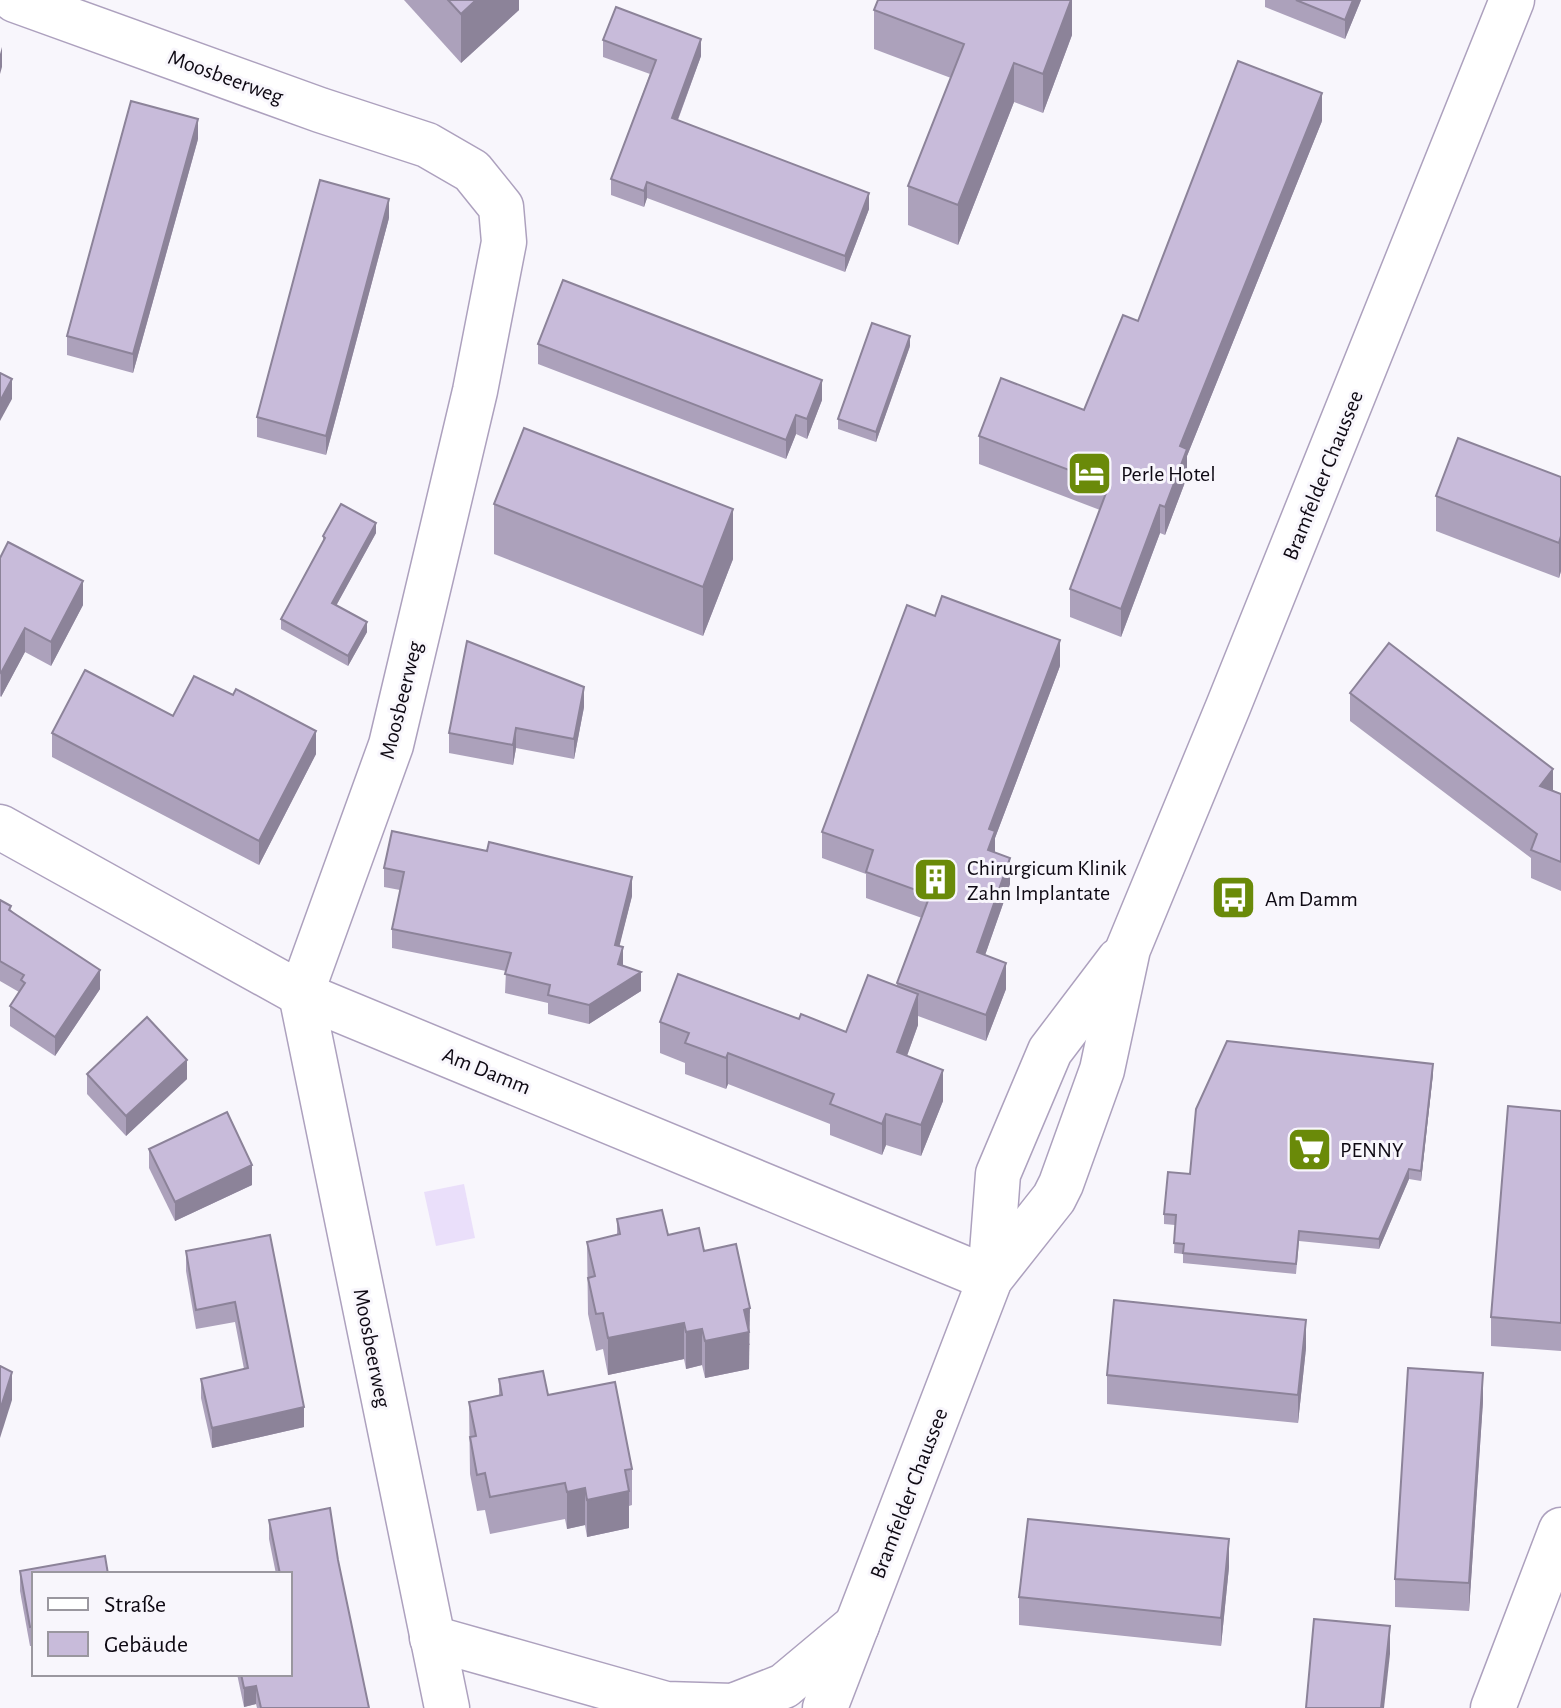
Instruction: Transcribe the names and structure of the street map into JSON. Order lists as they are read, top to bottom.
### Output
{
  "streets": {
    "street": ["Moosbeerweg", "Bramfelder Chaussee", "Am Damm"]
  },
  "crossings": [
    ["Moosbeerweg", "Am Damm"],
    ["Bramfelder Chaussee", "Am Damm"]
  ],
  "places": {
    "hotel": ["Perle Hotel"],
    "building": ["Chirurgicum Klinik Zahn Implantate"],
    "bus stop": ["Am Damm"],
    "supermarket": ["PENNY"]
  },
  "legend": ["Straße", "Gebäude"]
}
